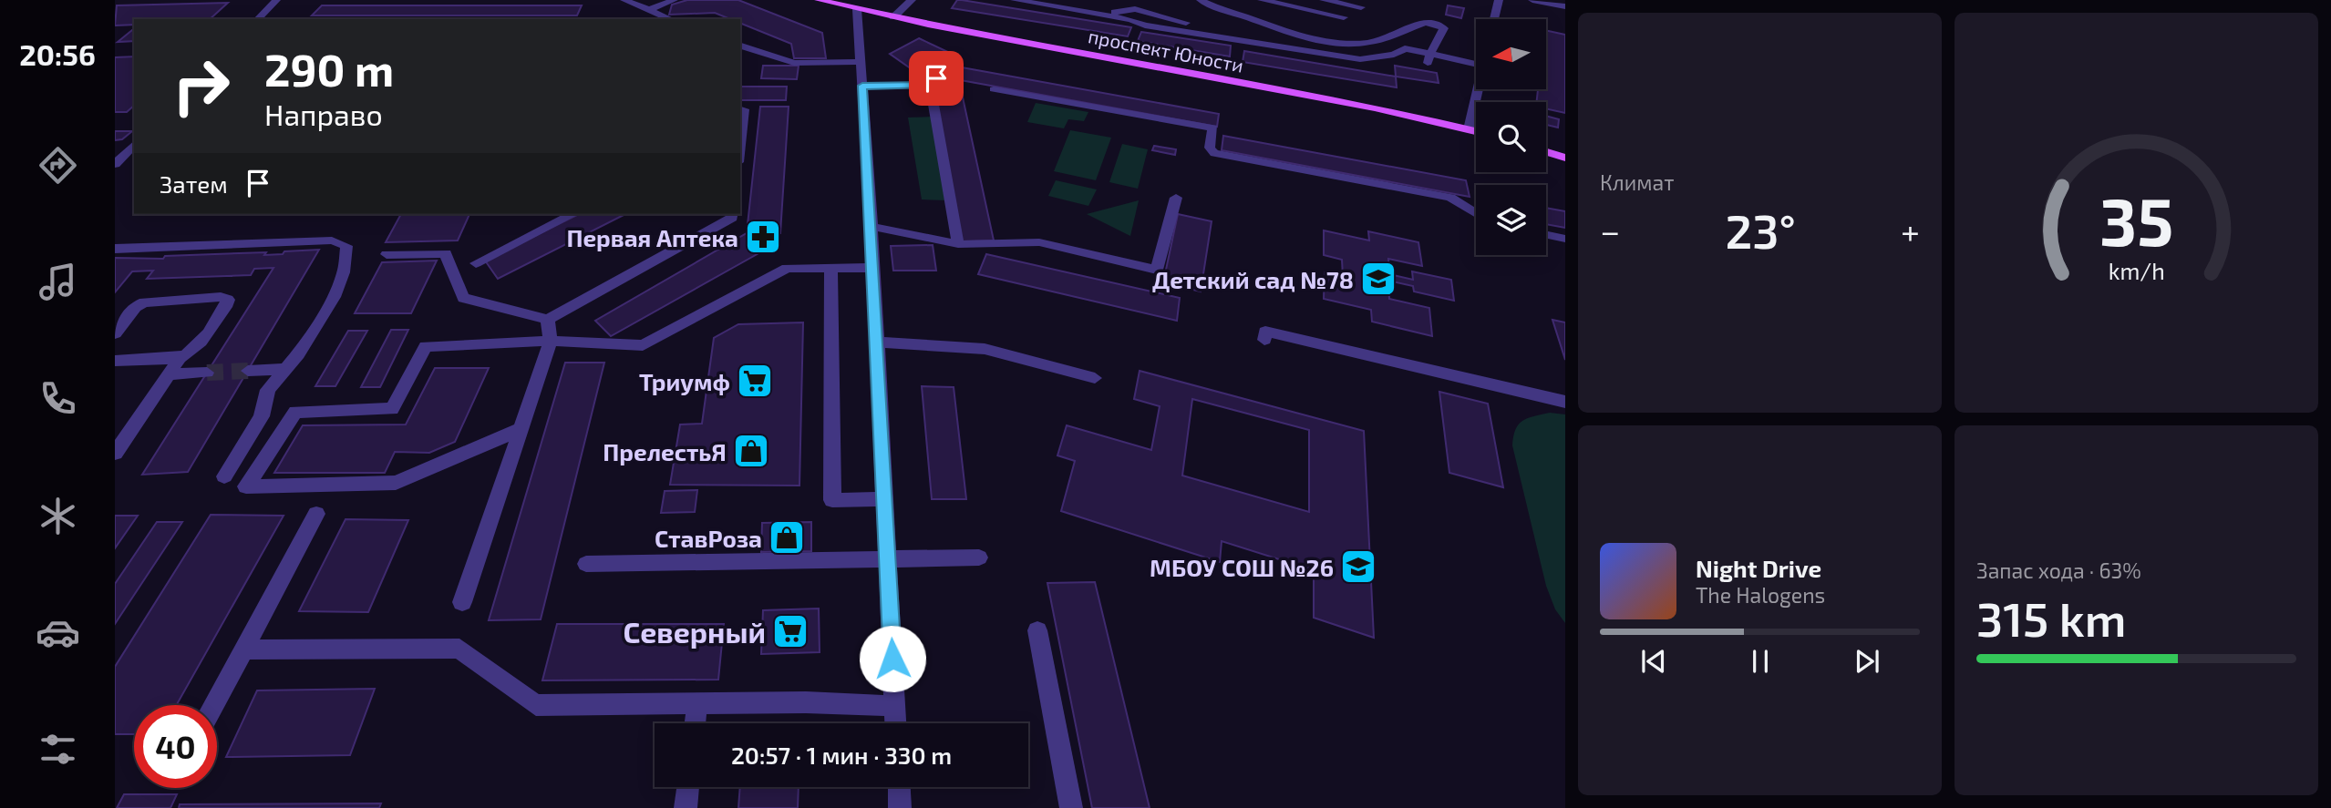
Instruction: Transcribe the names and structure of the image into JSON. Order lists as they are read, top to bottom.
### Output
{
  "streets": {
    "main road": ["проспект Юности"]
  },
  "places": {
    "pharmacy": ["Первая Аптека"],
    "school or university": ["Детский сад №78", "МБОУ СОШ №26"],
    "supermarket": ["Триумф", "Северный"],
    "shop": ["ПрелестьЯ", "СтавРоза"]
  },
  "north": "left",
  "page": {
    "tabs": "20:56",
    "tile": [
      "Климат",
      ["Запас хода · 63%", "315 km"]
    ],
    "turn": ["290 m", "Направо"],
    "then": "Затем",
    "heat": ["−", "23°", "+"],
    "song": ["Night Drive", "The Halogens"],
    "limit": "40",
    "trip": "20:57 · 1 мин · 330 m",
    "gauge": ["35", "km/h"]
  }
}
